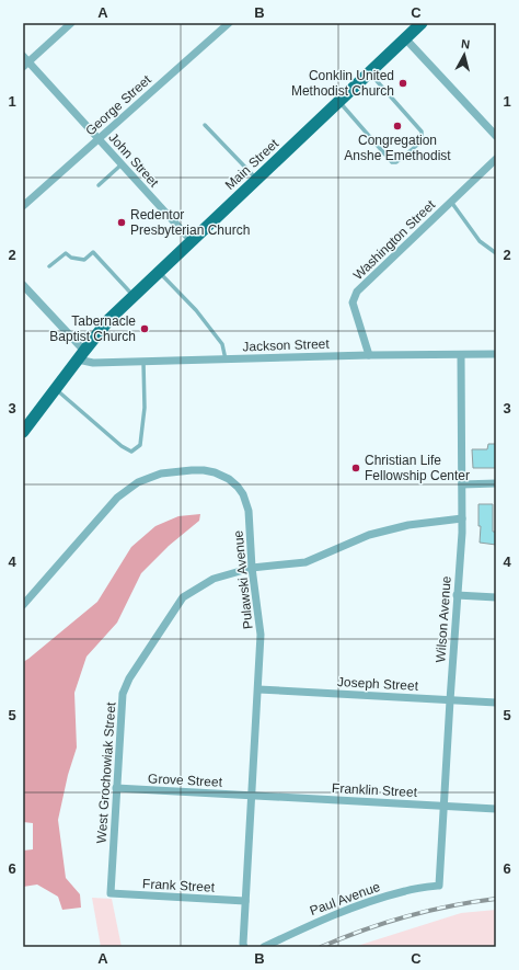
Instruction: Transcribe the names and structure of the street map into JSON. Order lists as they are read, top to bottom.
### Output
{
  "streets": {
    "main road": ["Main Street"],
    "street": [
      "George Street",
      "John Street",
      "Washington Street",
      "Jackson Street",
      "Pulawski Avenue",
      "Wilson Avenue",
      "Joseph Street",
      "West Grochowiak Street",
      "Grove Street",
      "Franklin Street",
      "Frank Street",
      "Paul Avenue"
    ]
  },
  "crossings": [
    ["George Street", "John Street"],
    ["John Street", "Main Street"],
    ["Main Street", "Jackson Street"],
    ["Washington Street", "Jackson Street"],
    ["Jackson Street", "Wilson Avenue"],
    ["Pulawski Avenue", "Joseph Street"],
    ["Pulawski Avenue", "West Grochowiak Street"],
    ["Pulawski Avenue", "Grove Street"],
    ["Pulawski Avenue", "Franklin Street"],
    ["Pulawski Avenue", "Frank Street"],
    ["Wilson Avenue", "Joseph Street"],
    ["Wilson Avenue", "West Grochowiak Street"],
    ["Wilson Avenue", "Franklin Street"],
    ["Wilson Avenue", "Paul Avenue"],
    ["West Grochowiak Street", "Grove Street"],
    ["West Grochowiak Street", "Frank Street"],
    ["Grove Street", "Franklin Street"]
  ],
  "places": [
    "Conklin United Methodist Church",
    "Congregation Anshe Emethodist",
    "Redentor Presbyterian Church",
    "Tabernacle Baptist Church",
    "Christian Life Fellowship Center"
  ],
  "north": "top",
  "grid": {
    "columns": ["A", "B", "C"],
    "rows": [
      "1",
      "2",
      "3",
      "4",
      "5",
      "6"
    ]
  }
}
